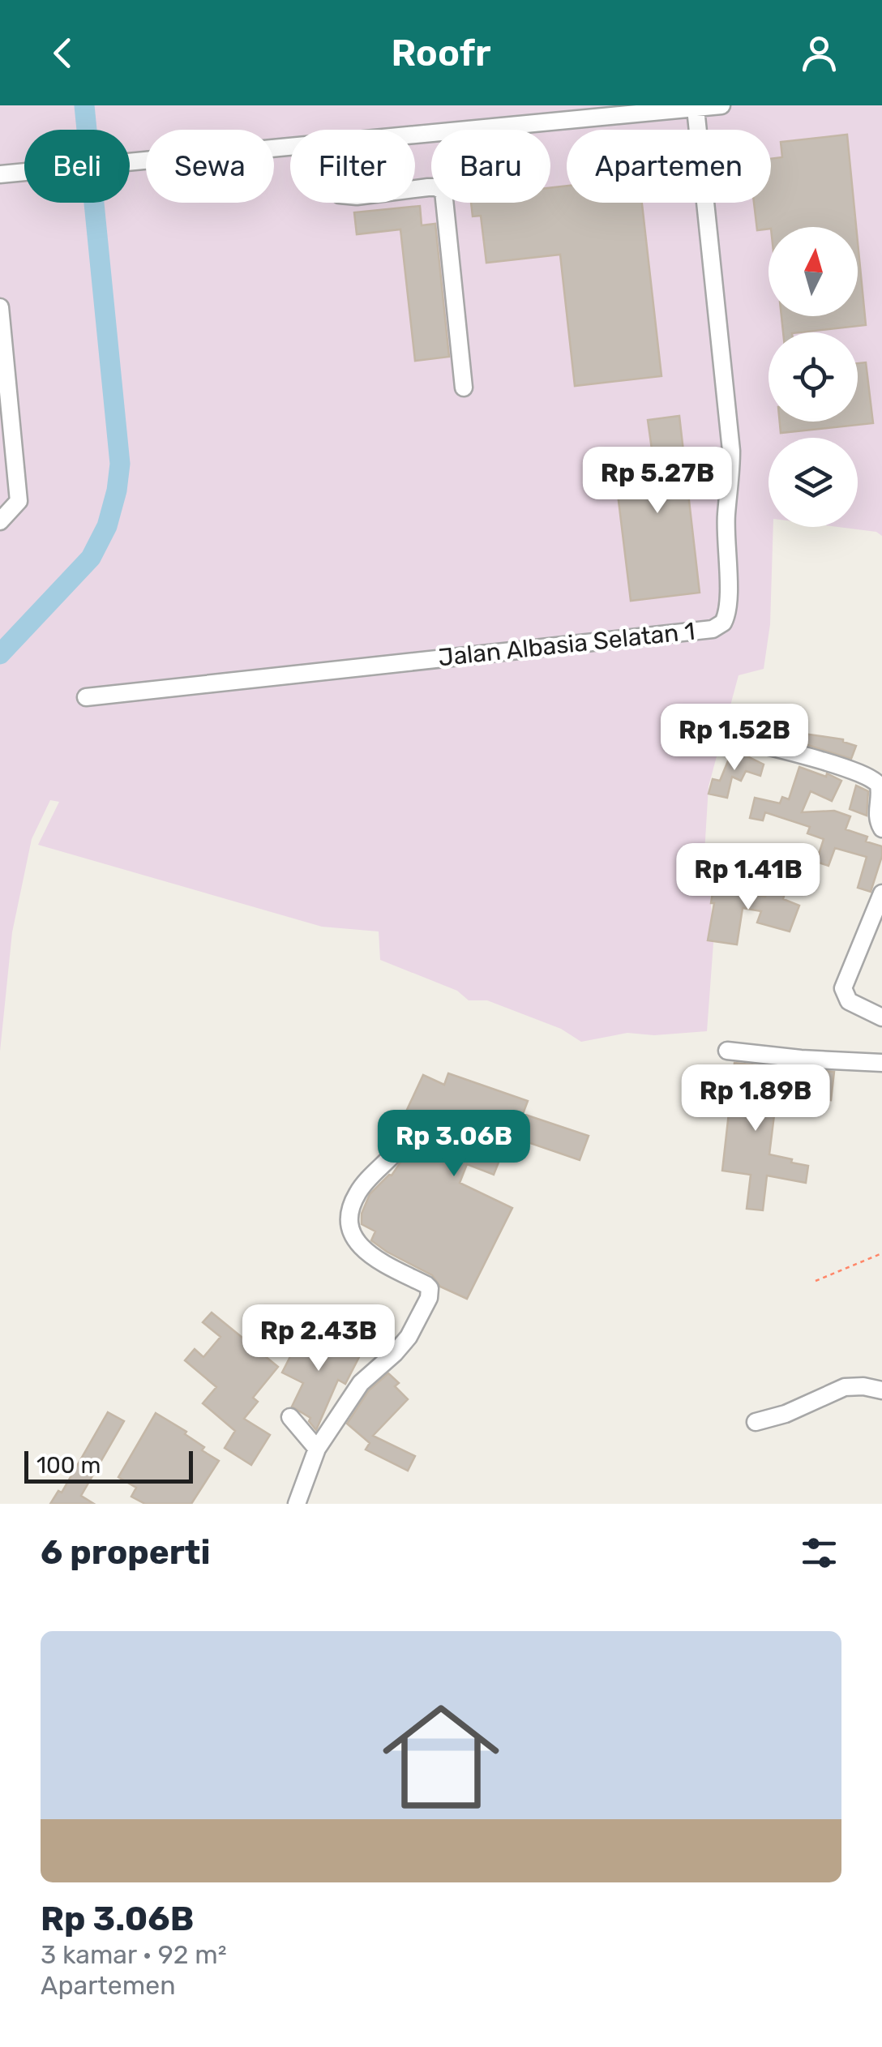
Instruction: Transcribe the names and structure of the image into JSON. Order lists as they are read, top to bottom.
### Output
{
  "streets": {
    "street": ["Jalan Albasia Selatan 1"]
  },
  "scale_bar": "100 m",
  "north": "top",
  "page": {
    "header": "Roofr",
    "chip": [
      "Beli",
      "Sewa",
      "Filter",
      "Baru",
      "Apartemen"
    ],
    "price": [
      "Rp 5.27B",
      "Rp 1.52B",
      "Rp 1.41B",
      "Rp 1.89B",
      "Rp 3.06B",
      "Rp 2.43B"
    ],
    "scale": "100 m",
    "heading": "6 properti",
    "list": [
      {
        "name": "Rp 3.06B",
        "note": "3 kamar · 92 m² · Apartemen"
      }
    ]
  }
}
